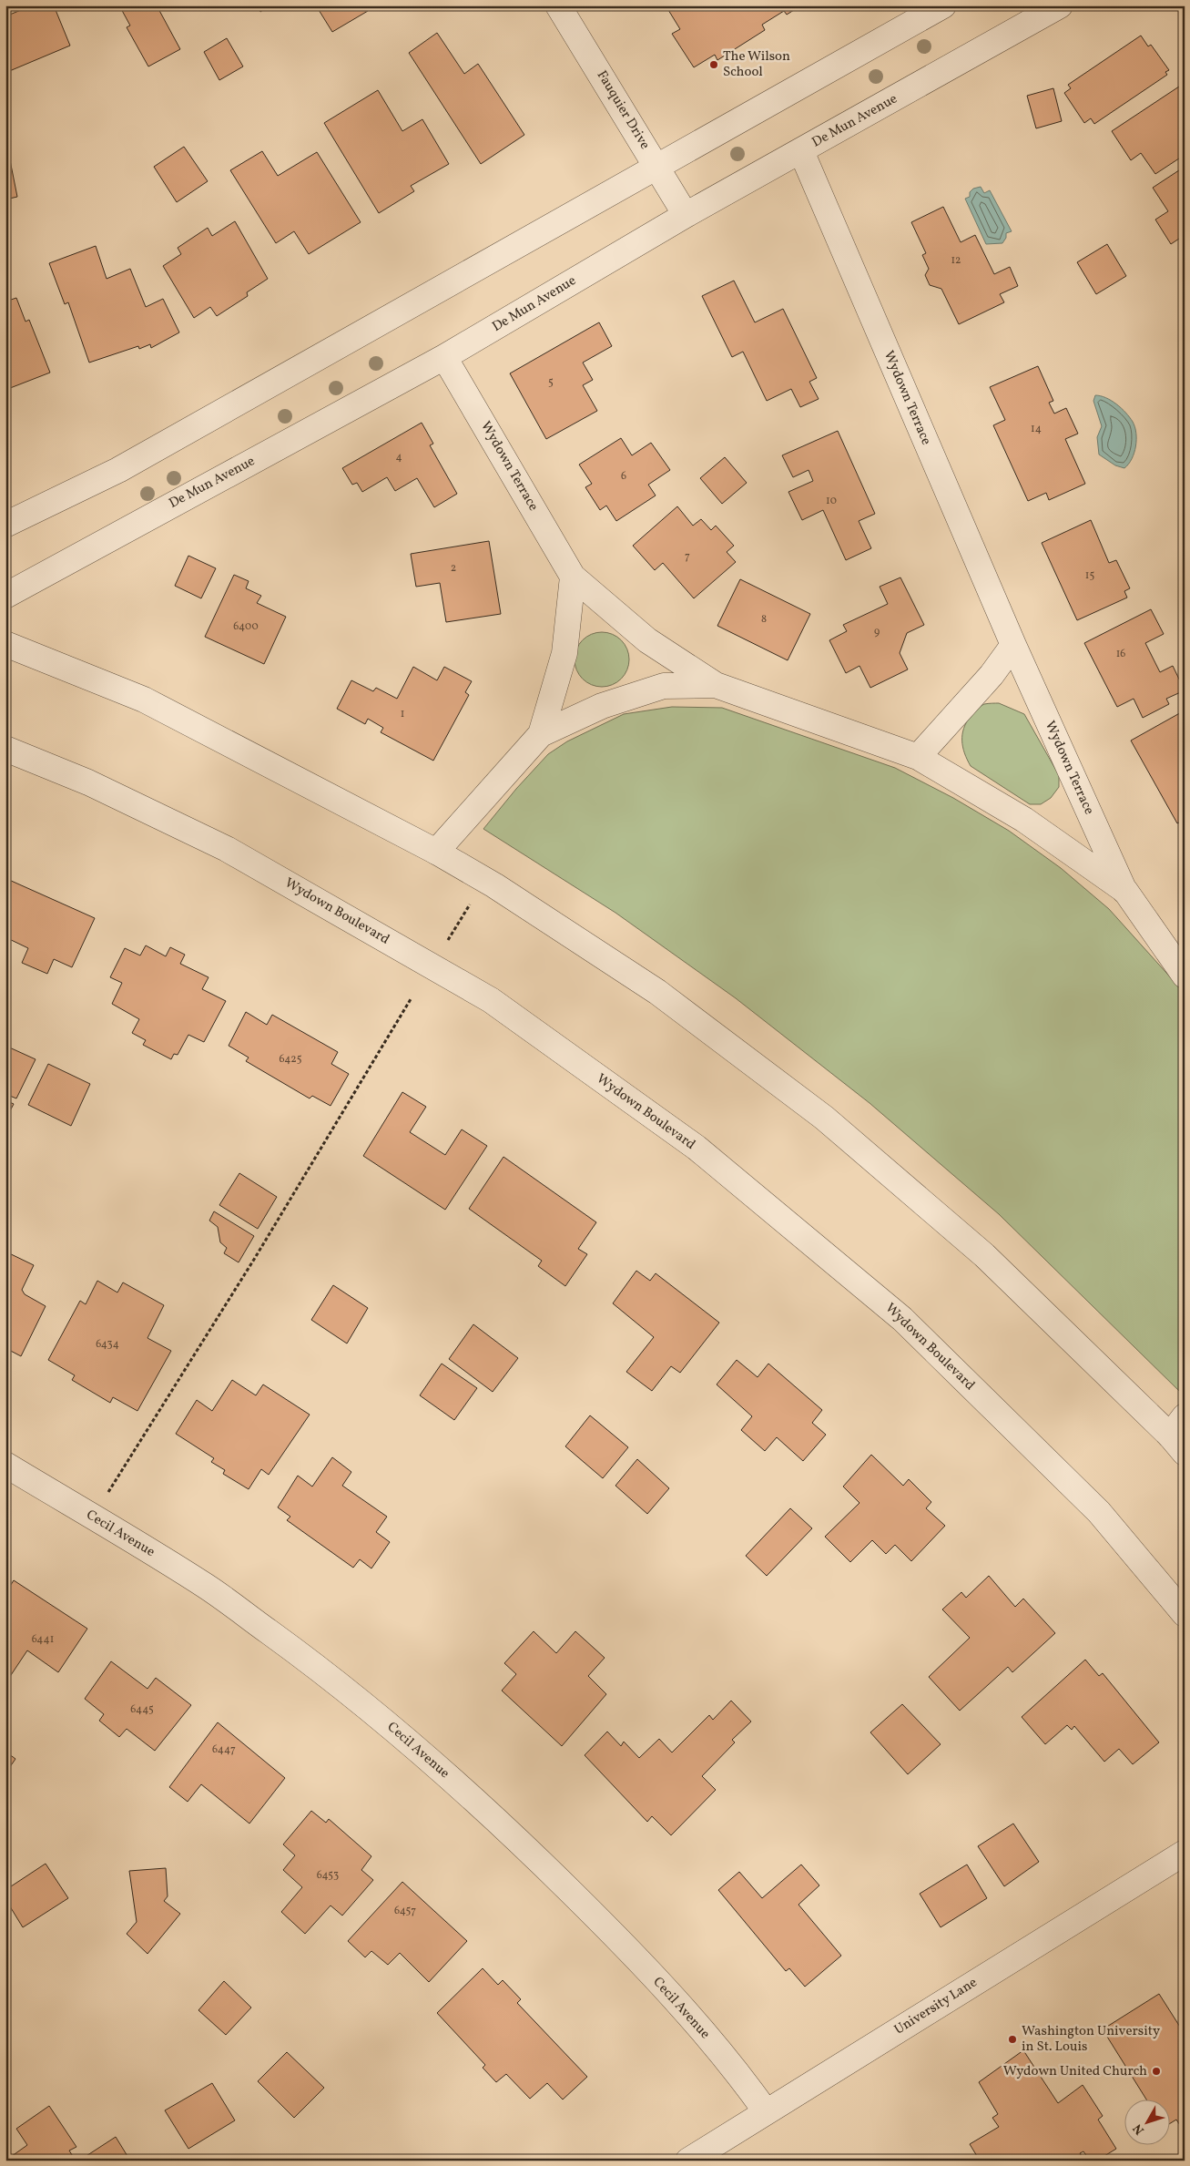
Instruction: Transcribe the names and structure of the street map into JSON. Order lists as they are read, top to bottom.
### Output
{
  "streets": {
    "street": [
      "Fauquier Drive",
      "De Mun Avenue",
      "Wydown Terrace",
      "Wydown Boulevard",
      "Cecil Avenue",
      "University Lane"
    ]
  },
  "crossings": [
    ["Fauquier Drive", "De Mun Avenue"],
    ["De Mun Avenue", "Wydown Terrace"],
    ["Cecil Avenue", "University Lane"]
  ],
  "places": ["The Wilson School", "Washington University in St. Louis", "Wydown United Church"],
  "house_numbers": [
    "12",
    "5",
    "14",
    "4",
    "6",
    "10",
    "7",
    "2",
    "15",
    "8",
    "6400",
    "9",
    "16",
    "1",
    "6425",
    "6434",
    "6441",
    "6445",
    "6447",
    "6453",
    "6457"
  ],
  "north": "bottom left"
}
